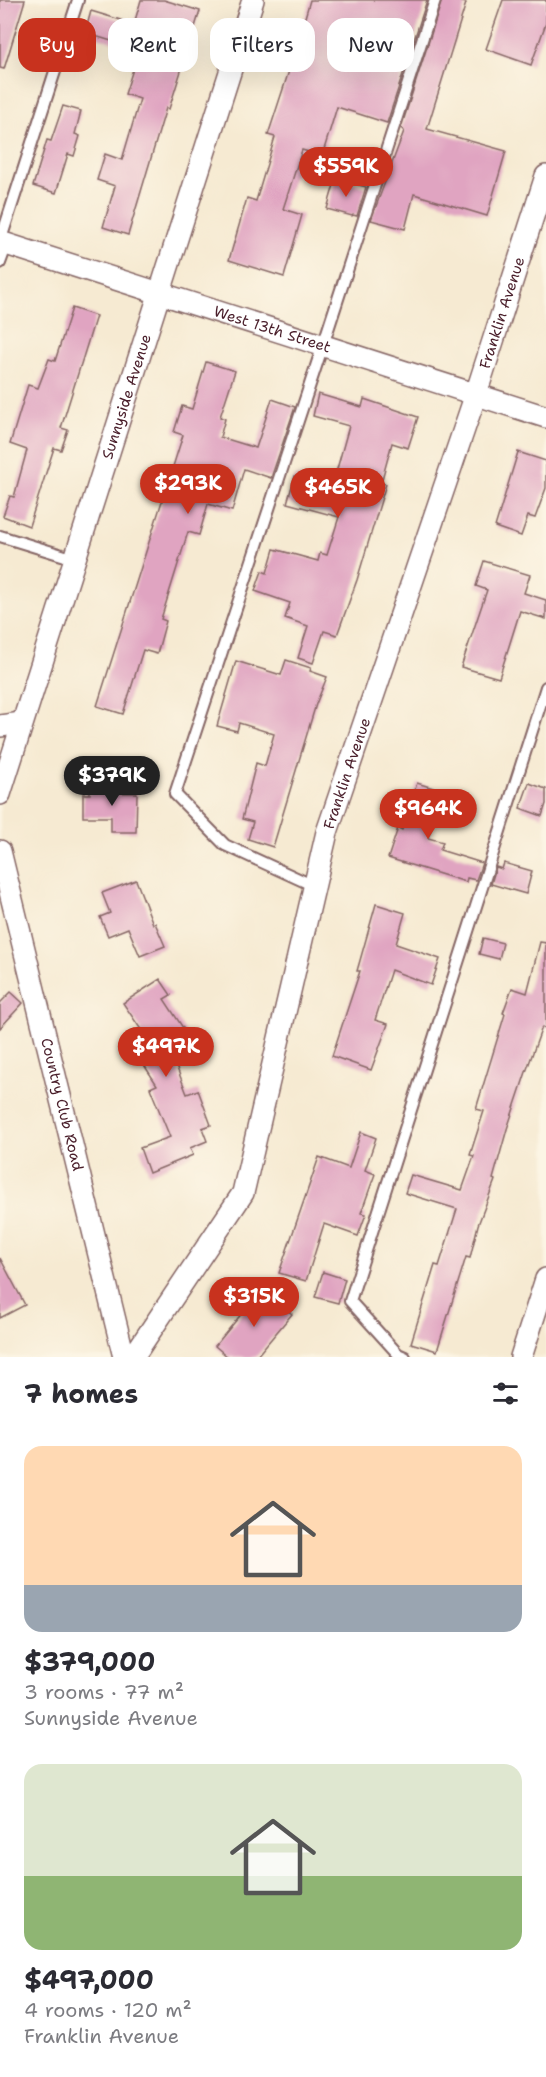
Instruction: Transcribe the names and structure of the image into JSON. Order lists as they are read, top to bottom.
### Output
{
  "streets": {
    "street": [
      "Franklin Avenue",
      "West 13th Street",
      "Sunnyside Avenue",
      "Country Club Road"
    ]
  },
  "crossings": [
    ["Franklin Avenue", "West 13th Street"],
    ["West 13th Street", "Sunnyside Avenue"]
  ],
  "page": {
    "chip": [
      "Buy",
      "Rent",
      "Filters",
      "New"
    ],
    "price": [
      "$559K",
      "$293K",
      "$465K",
      "$379K",
      "$964K",
      "$497K",
      "$315K"
    ],
    "heading": "7 homes",
    "list": [
      {
        "name": "$379,000",
        "note": "3 rooms · 77 m² · Sunnyside Avenue"
      },
      {
        "name": "$497,000",
        "note": "4 rooms · 120 m² · Franklin Avenue"
      }
    ]
  }
}
